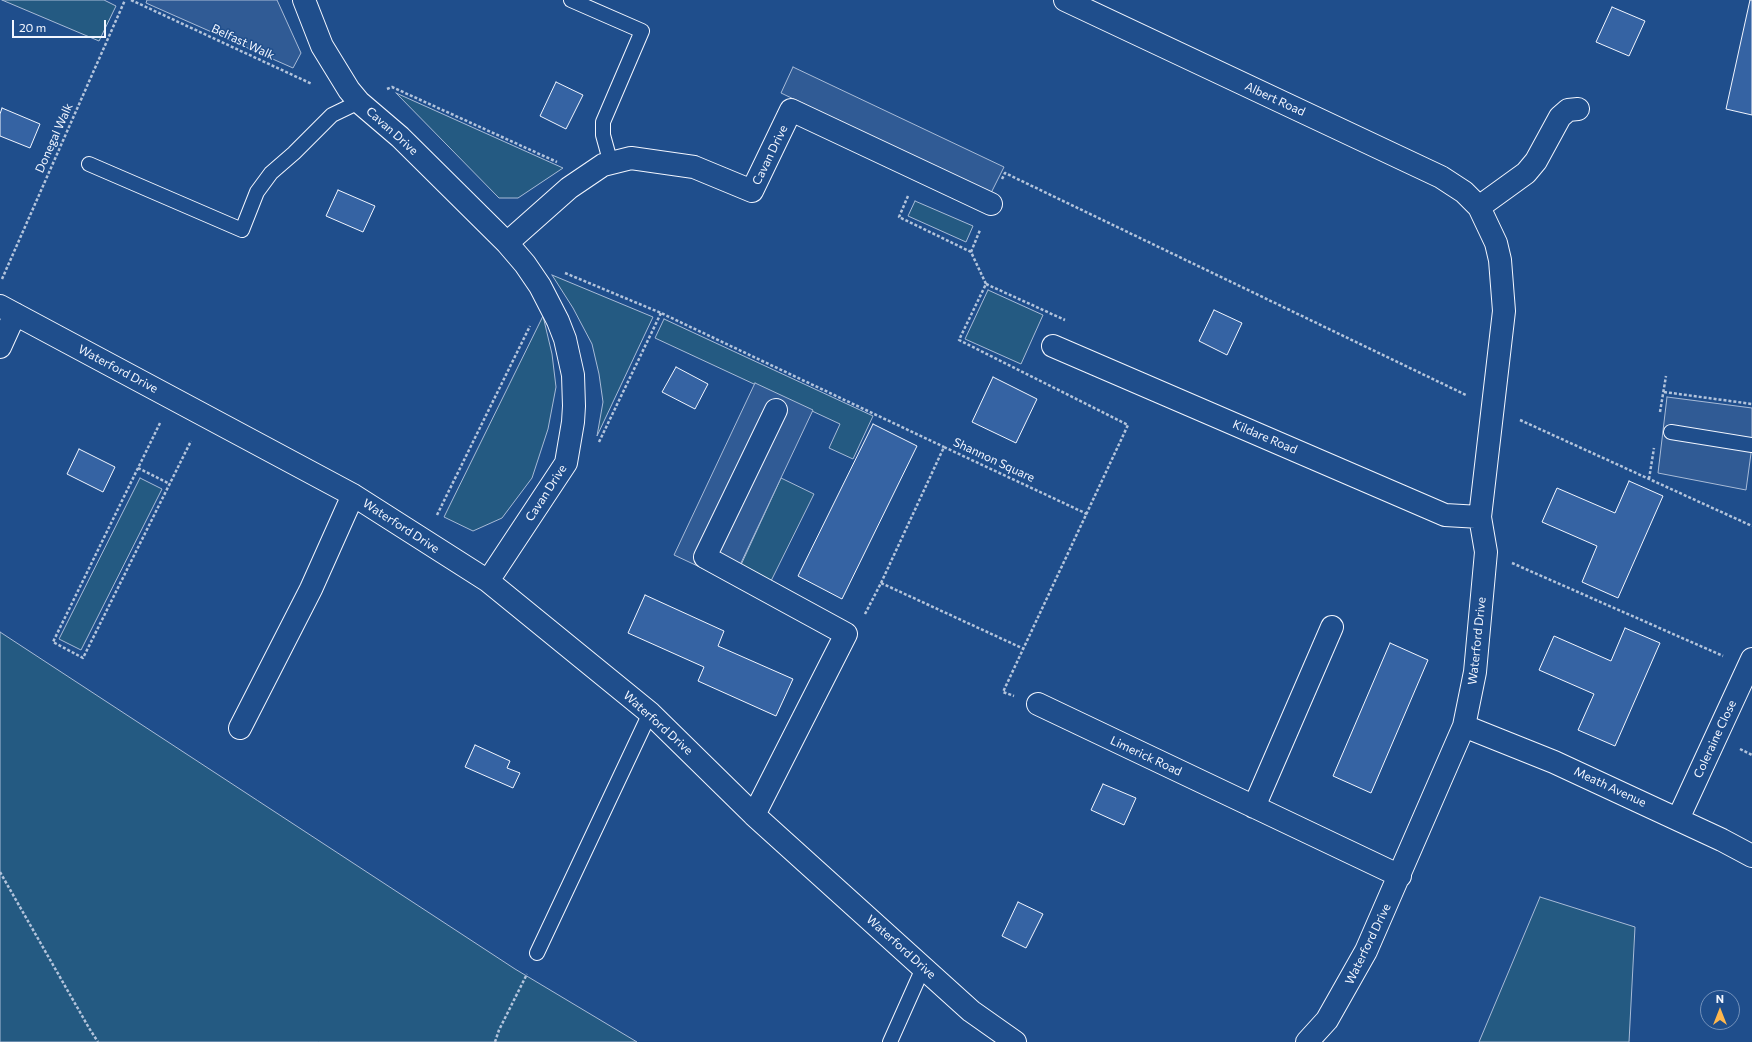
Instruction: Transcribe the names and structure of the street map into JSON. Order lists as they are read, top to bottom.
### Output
{
  "streets": {
    "street": [
      "Albert Road",
      "Cavan Drive",
      "Waterford Drive",
      "Kildare Road",
      "Coleraine Close",
      "Limerick Road",
      "Meath Avenue"
    ],
    "path": ["Belfast Walk", "Donegal Walk", "Shannon Square"]
  },
  "crossings": [
    ["Belfast Walk", "Cavan Drive"],
    ["Albert Road", "Waterford Drive"],
    ["Cavan Drive", "Waterford Drive"],
    ["Waterford Drive", "Kildare Road"],
    ["Waterford Drive", "Limerick Road"],
    ["Waterford Drive", "Meath Avenue"],
    ["Coleraine Close", "Meath Avenue"]
  ],
  "scale_bar": "20 m",
  "north": "top"
}
